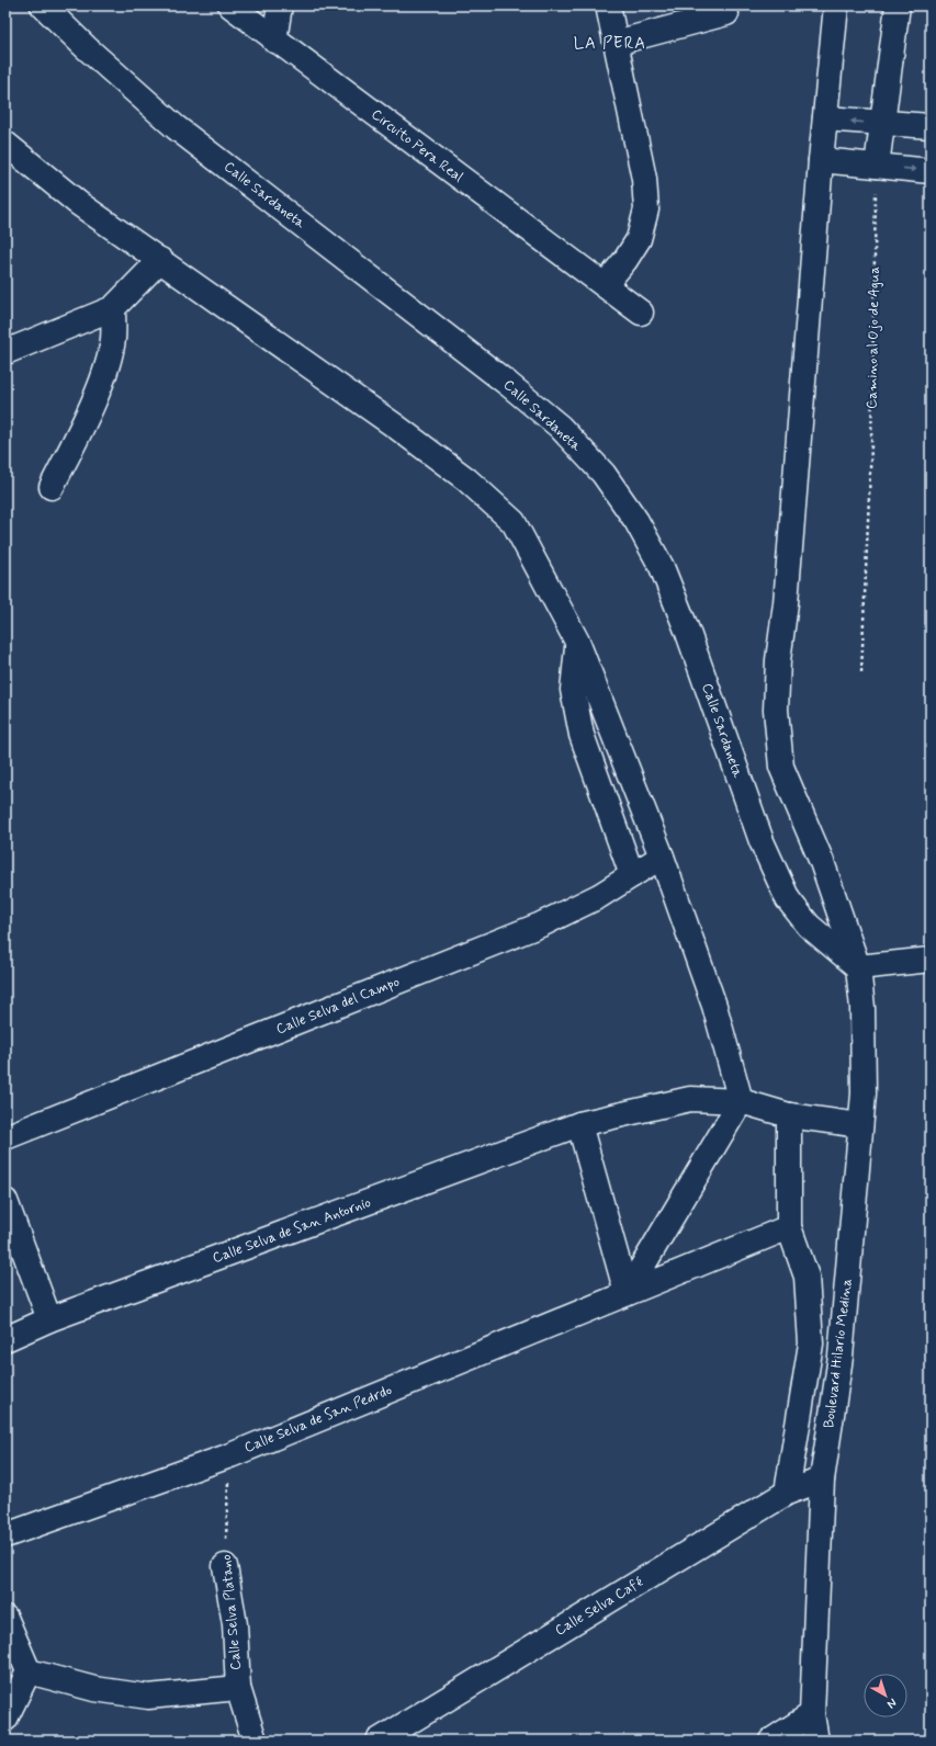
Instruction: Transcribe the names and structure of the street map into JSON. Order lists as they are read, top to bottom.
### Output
{
  "streets": {
    "street": [
      "Circuito Pera Real",
      "Calle Sardaneta",
      "Calle Selva del Campo",
      "Calle Selva de San Antornio",
      "Boulevard Hilario Medina",
      "Calle Selva de San Pedrdo",
      "Calle Selva Café",
      "Calle Selva Platano"
    ],
    "path": ["Camino al Ojo de Agua"]
  },
  "crossings": [
    ["Calle Sardaneta", "Boulevard Hilario Medina"],
    ["Calle Selva de San Antornio", "Boulevard Hilario Medina"],
    ["Boulevard Hilario Medina", "Calle Selva Café"],
    ["Calle Selva de San Pedrdo", "Calle Selva Platano"]
  ],
  "districts": ["LA PERA"],
  "north": "bottom right"
}
